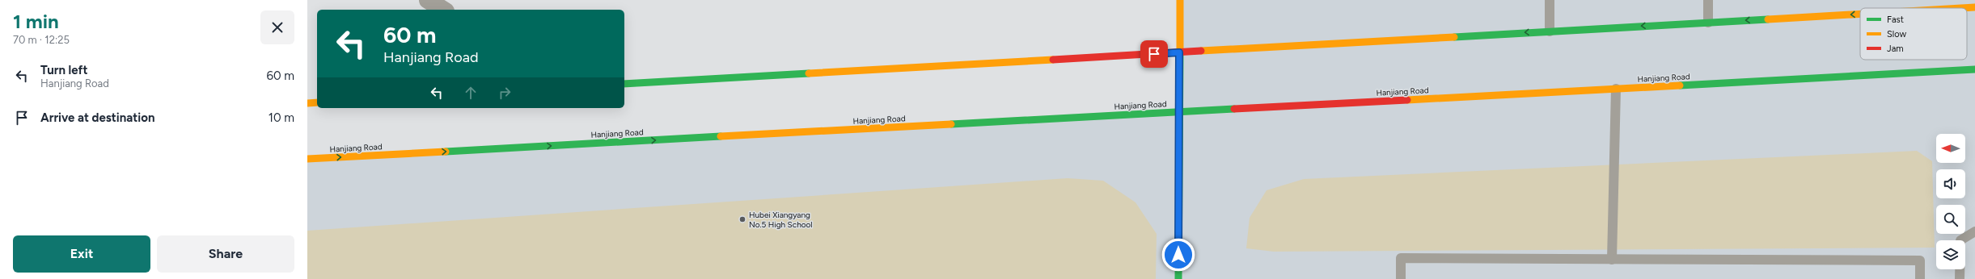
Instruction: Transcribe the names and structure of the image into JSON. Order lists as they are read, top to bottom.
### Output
{
  "streets": {
    "main road": ["Hanjiang Road"]
  },
  "places": ["Hubei Xiangyang No.5 High School"],
  "legend": ["Fast", "Slow", "Jam"],
  "north": "left",
  "page": {
    "heading": ["1 min", "70 m · 12:25"],
    "turn": ["60 m", "Hanjiang Road"],
    "list": [
      {
        "name": "Turn left",
        "note": "Hanjiang Road",
        "value": "60 m"
      },
      {
        "name": "Arrive at destination",
        "value": "10 m"
      }
    ],
    "buttons": ["Exit", "Share"]
  }
}
